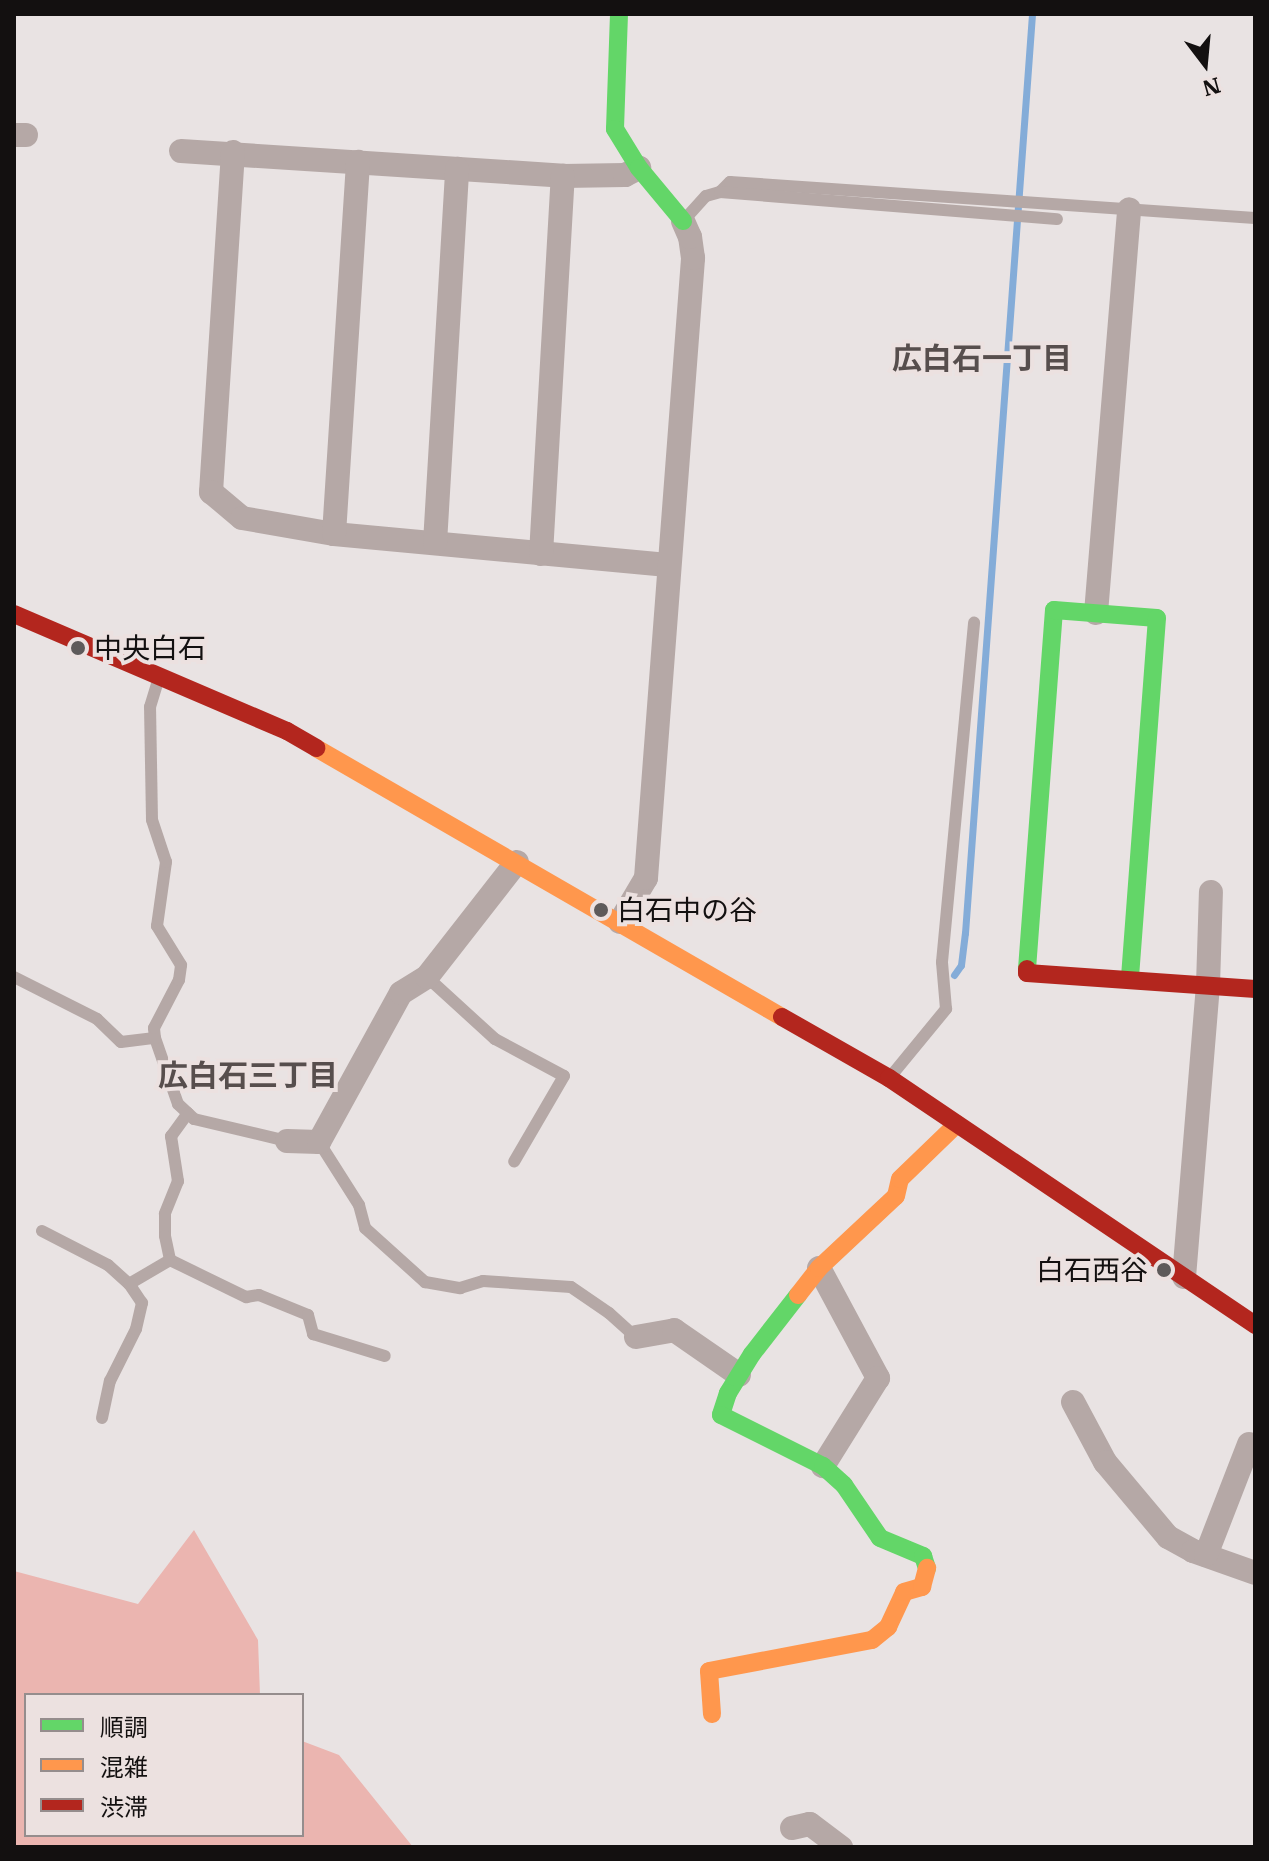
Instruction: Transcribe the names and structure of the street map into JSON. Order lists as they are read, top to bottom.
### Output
{
  "districts": ["広白石一丁目", "広白石三丁目"],
  "places": ["中央白石", "白石中の谷", "白石西谷"],
  "legend": ["順調", "混雑", "渋滞"],
  "north": "bottom"
}
